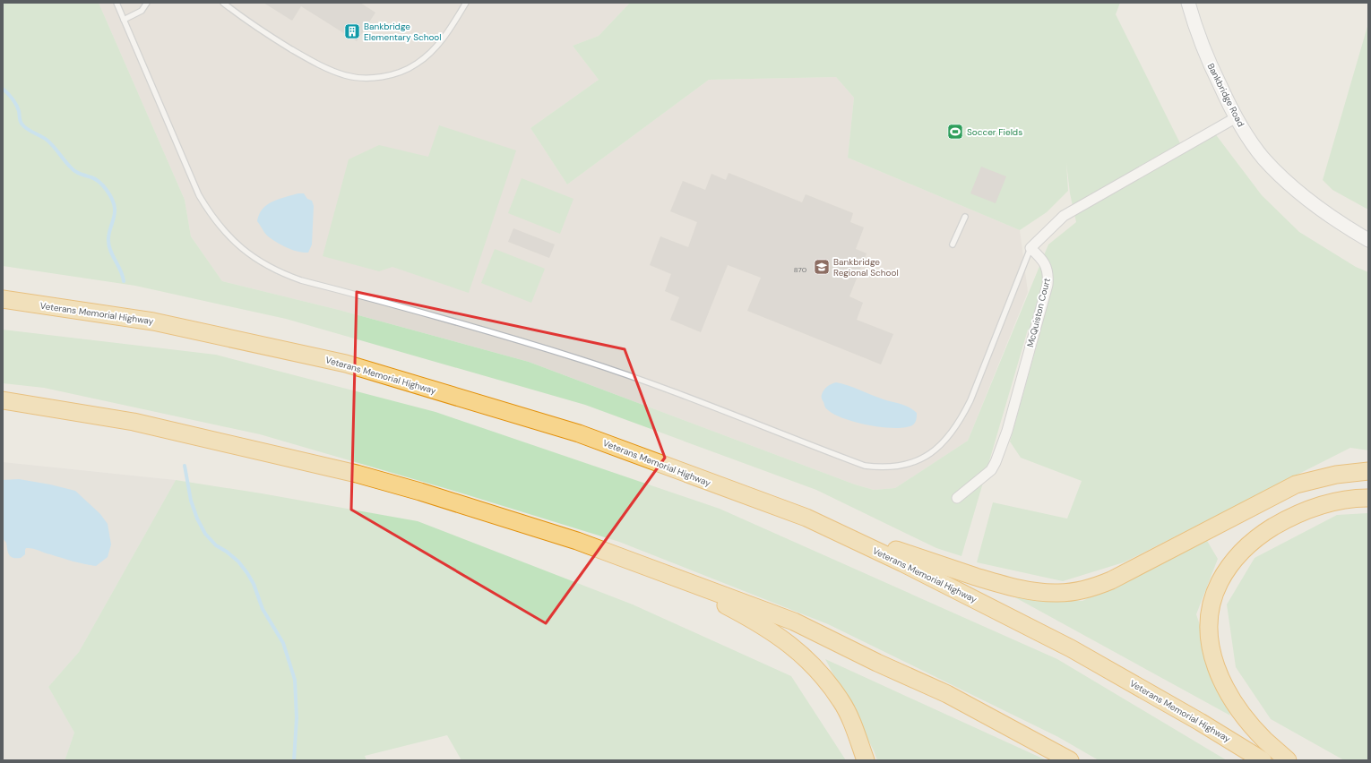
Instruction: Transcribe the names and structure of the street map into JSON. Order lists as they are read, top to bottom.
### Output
{
  "streets": {
    "highway": ["Veterans Memorial Highway"],
    "street": ["Bankbridge Road", "McQuiston Court"]
  },
  "places": {
    "building": ["Bankbridge Elementary School"],
    "sports": ["Soccer Fields"],
    "school or university": ["Bankbridge Regional School"]
  },
  "house_numbers": ["870"]
}
